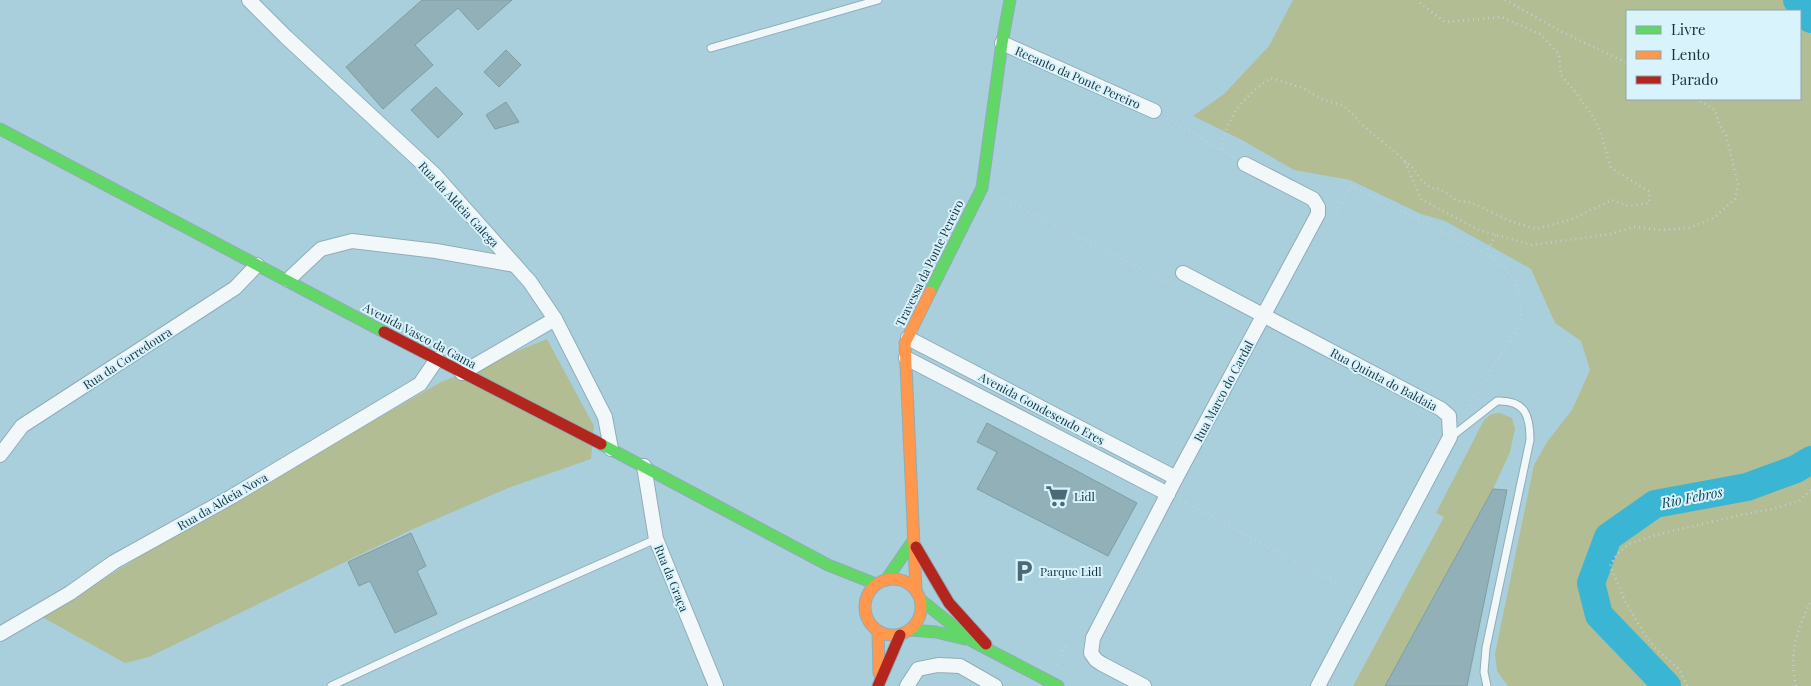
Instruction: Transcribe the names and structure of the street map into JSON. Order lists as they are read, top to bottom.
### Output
{
  "streets": {
    "main road": ["Travessa da Ponte Pereiro", "Avenida Vasco da Gama"],
    "street": [
      "Recanto da Ponte Pereiro",
      "Rua da Aldeia Galega",
      "Rua da Corredoura",
      "Rua Quinta do Baldaia",
      "Rua Marco do Cardal",
      "Avenida Gondesendo Eres",
      "Rua da Aldeia Nova",
      "Rua da Graça"
    ]
  },
  "crossings": [
    ["Recanto da Ponte Pereiro", "Travessa da Ponte Pereiro"],
    ["Rua da Aldeia Galega", "Avenida Vasco da Gama"],
    ["Travessa da Ponte Pereiro", "Avenida Vasco da Gama"],
    ["Travessa da Ponte Pereiro", "Avenida Gondesendo Eres"],
    ["Avenida Vasco da Gama", "Rua da Corredoura"],
    ["Avenida Vasco da Gama", "Rua da Aldeia Nova"],
    ["Avenida Vasco da Gama", "Rua da Graça"],
    ["Rua Quinta do Baldaia", "Rua Marco do Cardal"],
    ["Rua Marco do Cardal", "Avenida Gondesendo Eres"]
  ],
  "water": ["Rio Febros"],
  "places": {
    "supermarket": ["Lidl"],
    "parking": ["Parque Lidl"]
  },
  "legend": ["Livre", "Lento", "Parado"]
}
